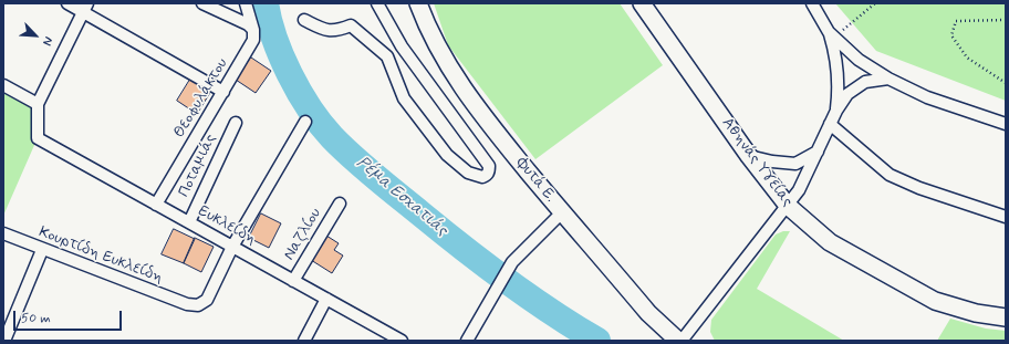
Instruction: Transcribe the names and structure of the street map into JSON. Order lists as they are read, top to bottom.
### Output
{
  "streets": {
    "street": [
      "Θεοφυλάκτου",
      "Αθηνάς Υγείας",
      "Ποταμιάς",
      "Φυτά Ε.",
      "Ευκλείδη",
      "Ναζλίου",
      "Κουρτίδη Ευκλείδη"
    ]
  },
  "crossings": [
    ["Θεοφυλάκτου", "Ευκλείδη"],
    ["Ποταμιάς", "Ευκλείδη"],
    ["Ευκλείδη", "Ναζλίου"],
    ["Ευκλείδη", "Κουρτίδη Ευκλείδη"]
  ],
  "water": ["Ρέμα Εσχατιάς"],
  "scale_bar": "50 m",
  "north": "bottom right"
}
